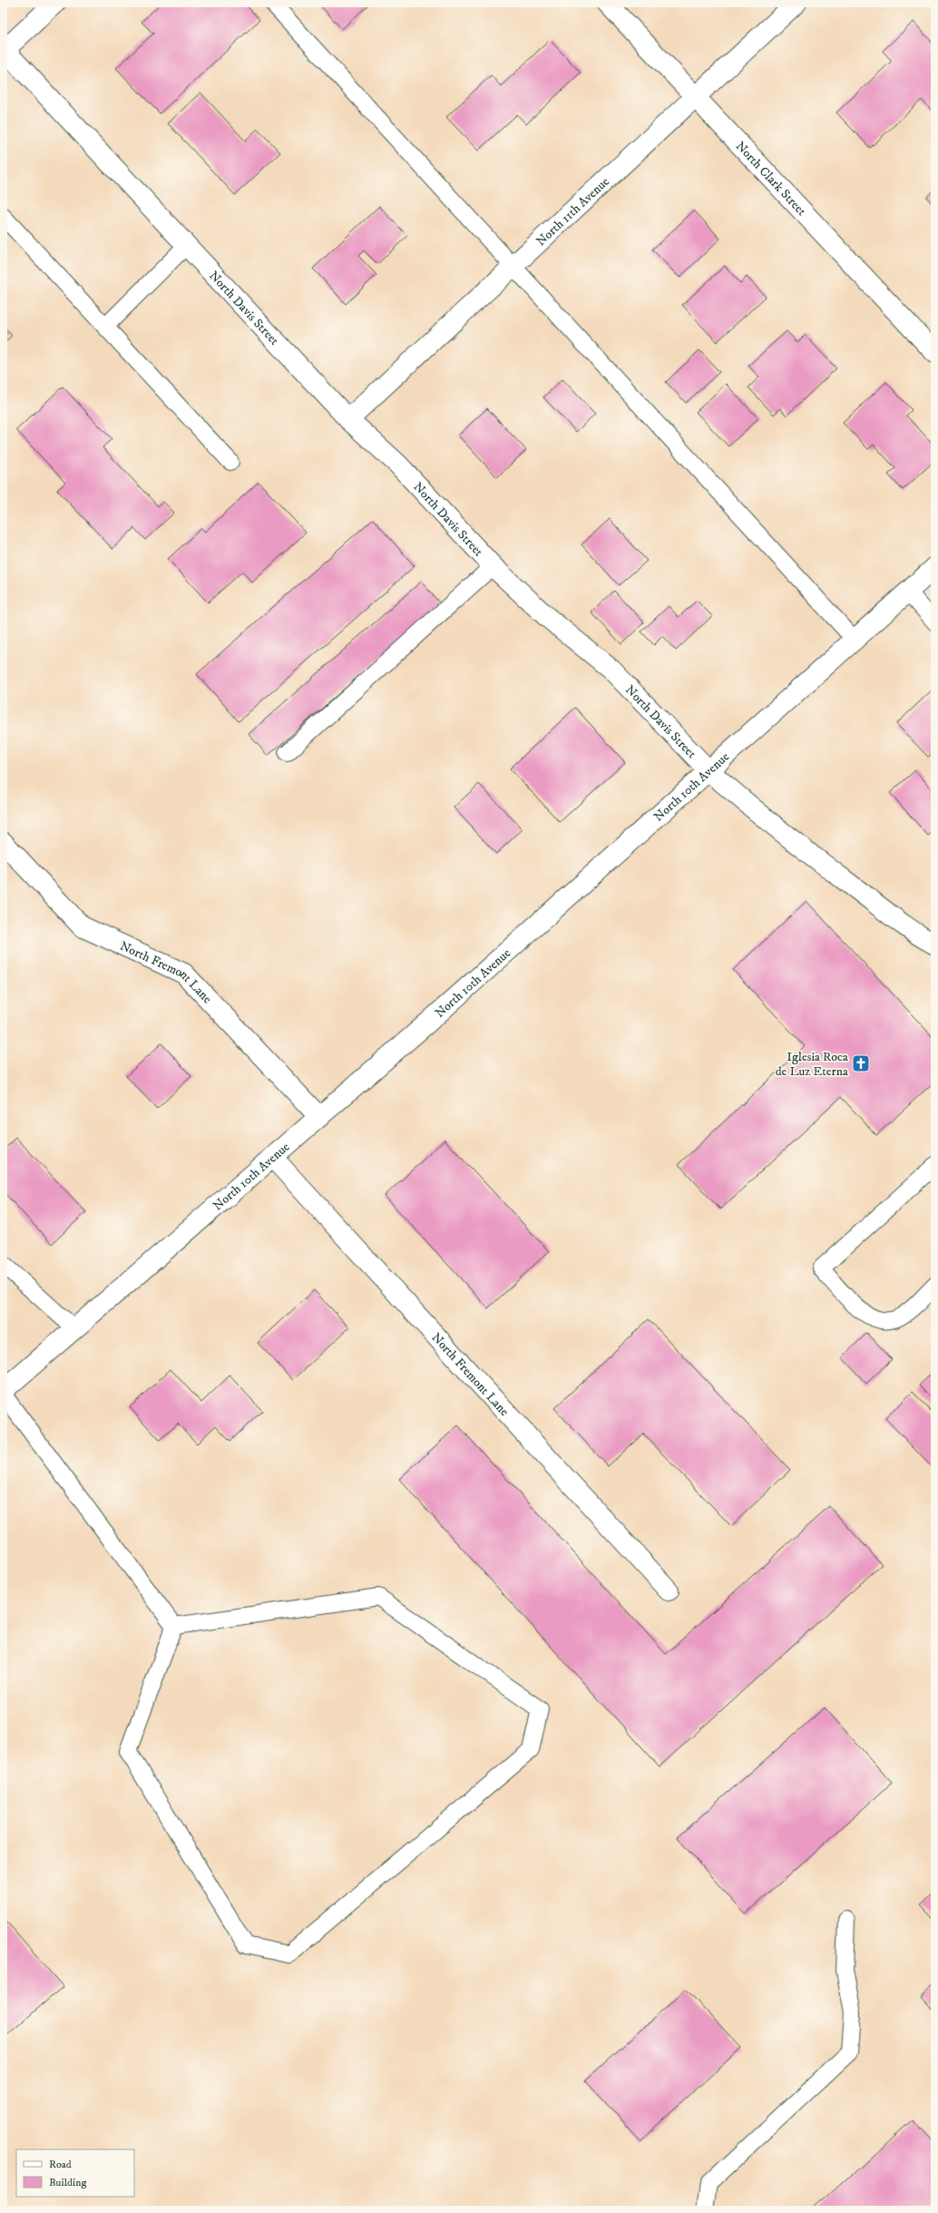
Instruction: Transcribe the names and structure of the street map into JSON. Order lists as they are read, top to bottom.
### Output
{
  "streets": {
    "street": [
      "North Clark Street",
      "North 11th Avenue",
      "North Davis Street",
      "North 10th Avenue",
      "North Fremont Lane"
    ]
  },
  "crossings": [
    ["North Clark Street", "North 11th Avenue"],
    ["North 11th Avenue", "North Davis Street"],
    ["North Davis Street", "North 10th Avenue"],
    ["North 10th Avenue", "North Fremont Lane"]
  ],
  "places": {
    "church": ["Iglesia Roca de Luz Eterna"]
  },
  "legend": ["Road", "Building"]
}
